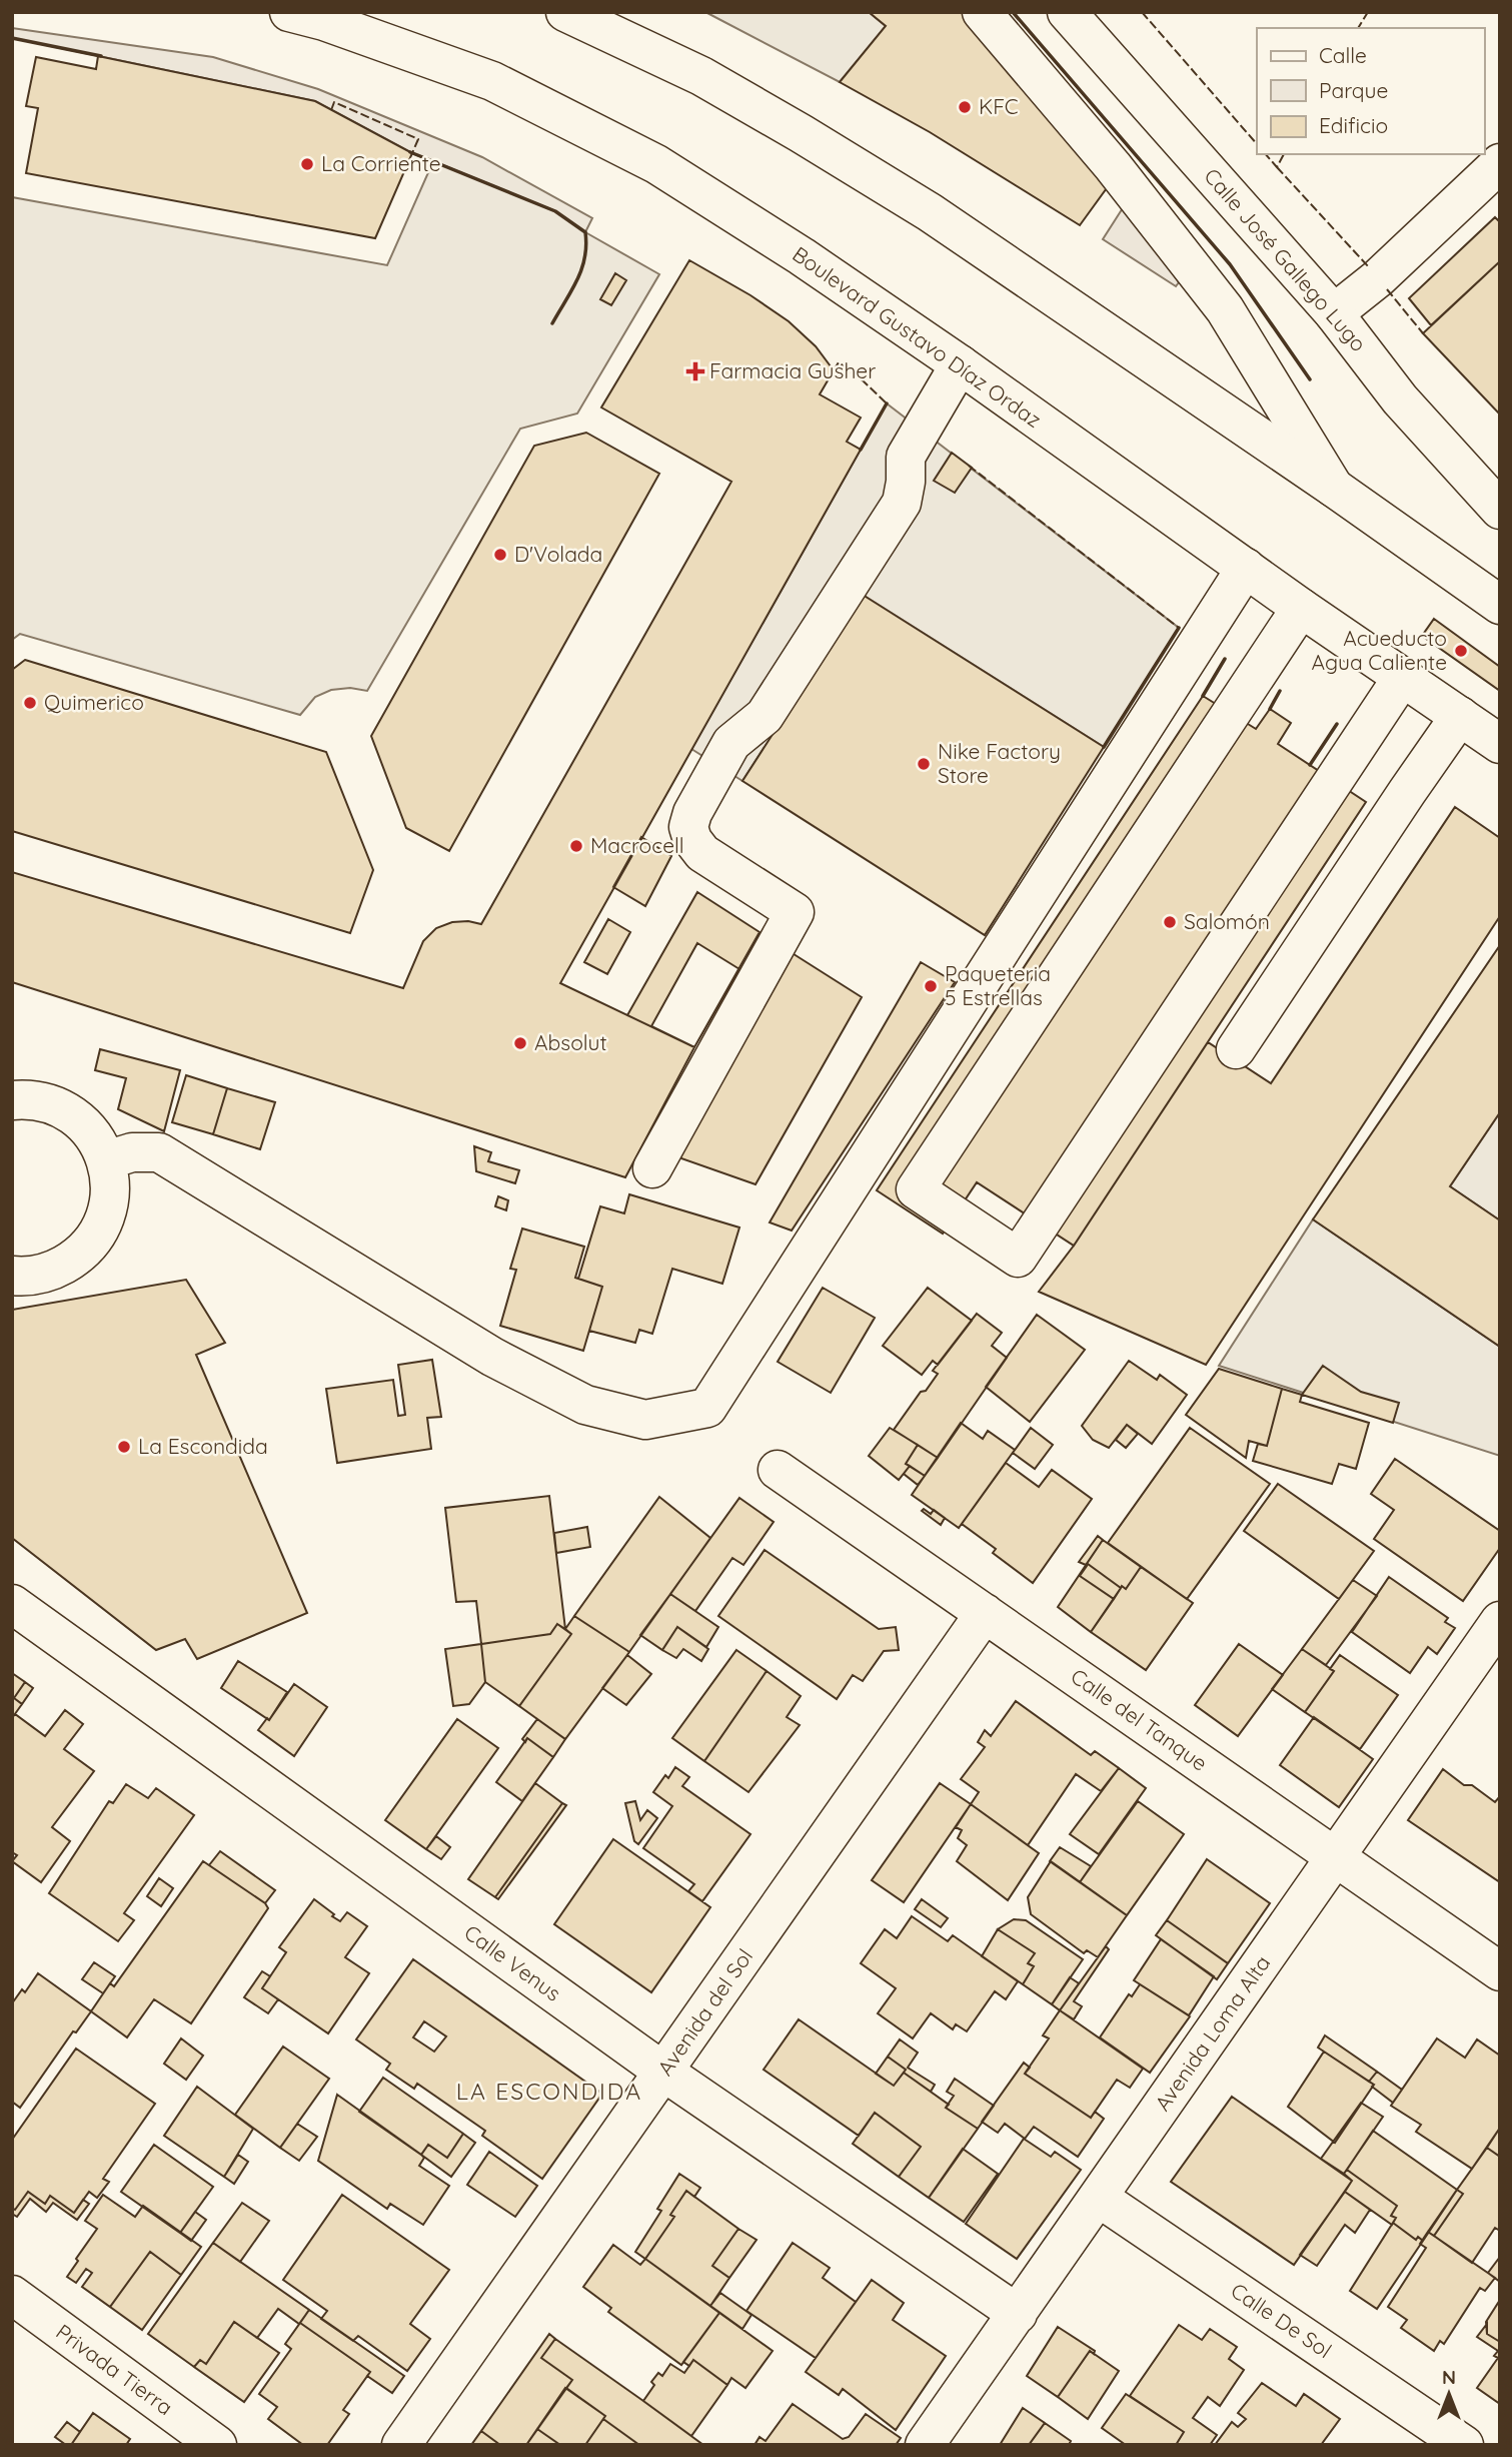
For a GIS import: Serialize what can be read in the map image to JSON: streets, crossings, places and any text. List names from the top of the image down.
{
  "streets": {
    "street": [
      "Calle José Gallego Lugo",
      "Boulevard Gustavo Díaz Ordaz",
      "Calle del Tanque",
      "Calle Venus",
      "Avenida del Sol",
      "Avenida Loma Alta",
      "Calle De Sol",
      "Privada Tierra"
    ]
  },
  "crossings": [
    ["Calle del Tanque", "Avenida del Sol"],
    ["Calle del Tanque", "Avenida Loma Alta"],
    ["Calle Venus", "Avenida del Sol"],
    ["Calle Venus", "Avenida Loma Alta"],
    ["Avenida Loma Alta", "Calle De Sol"]
  ],
  "districts": ["LA ESCONDIDA"],
  "places": {
    "other": [
      "KFC",
      "La Corriente",
      "D'Volada",
      "Acueducto Agua Caliente",
      "Quimerico",
      "Nike Factory Store",
      "Macrocell",
      "Salomón",
      "Paqueteria 5 Estrellas",
      "Absolut",
      "La Escondida"
    ],
    "health": ["Farmacia Gusher"]
  },
  "legend": ["Calle", "Parque", "Edificio"],
  "north": "top"
}
